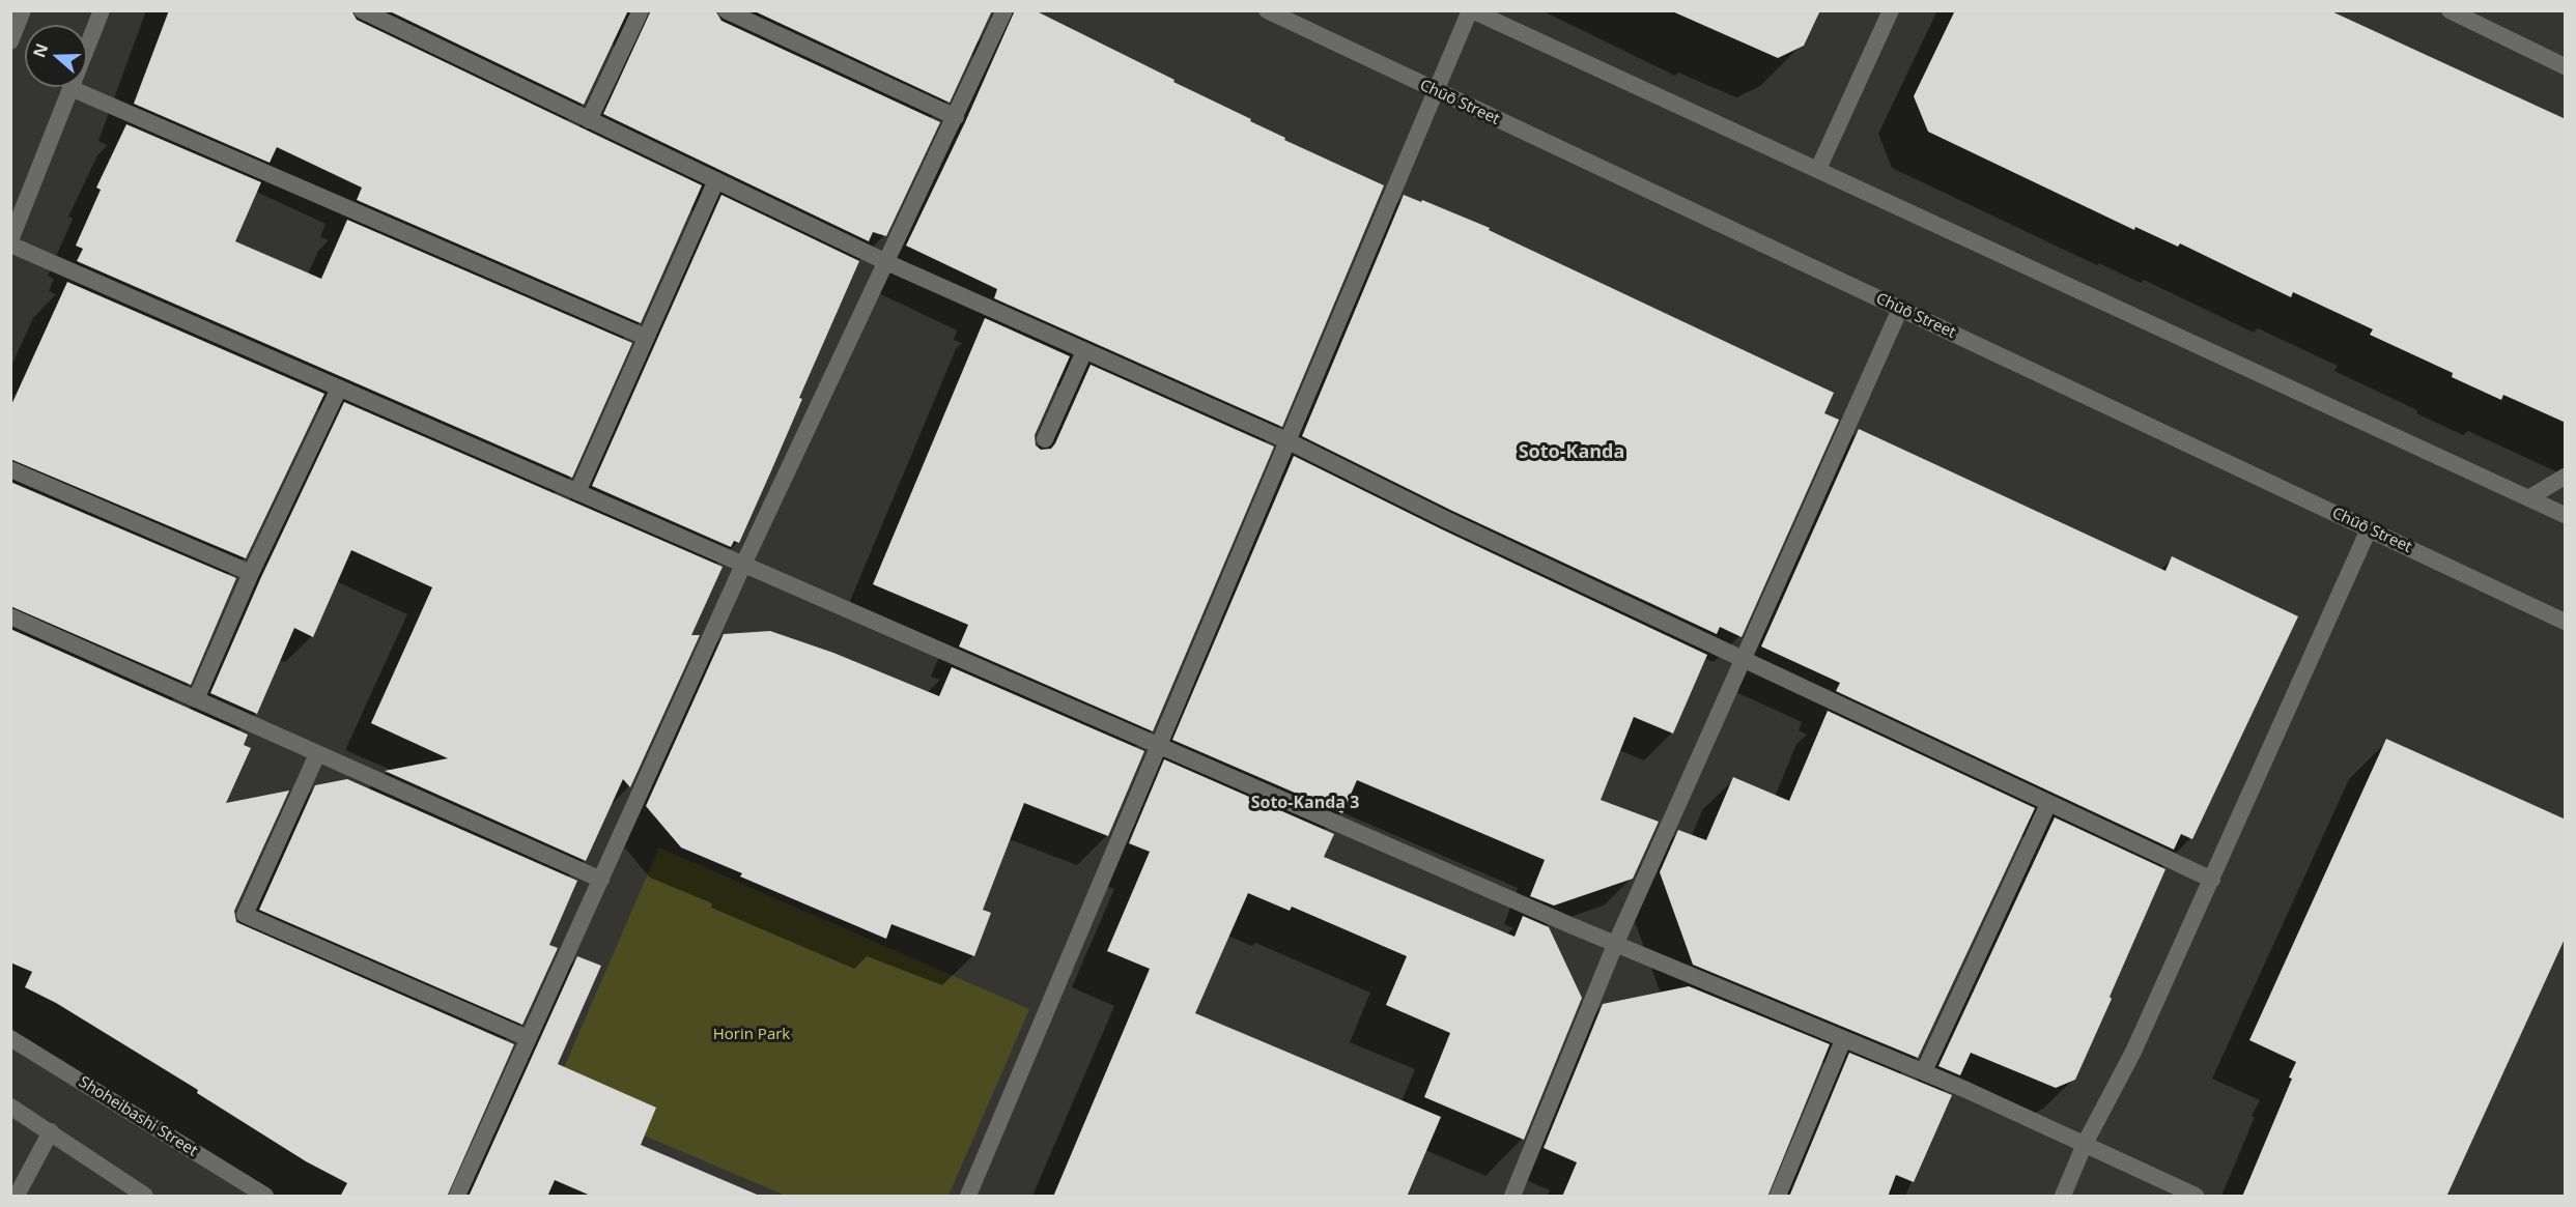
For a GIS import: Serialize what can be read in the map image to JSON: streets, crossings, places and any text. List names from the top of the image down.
{
  "streets": {
    "street": ["Chūō Street", "Shoheibashi Street"]
  },
  "districts": ["Soto-Kanda", "Soto-Kanda 3"],
  "parks": ["Horin Park"],
  "north": "left"
}
